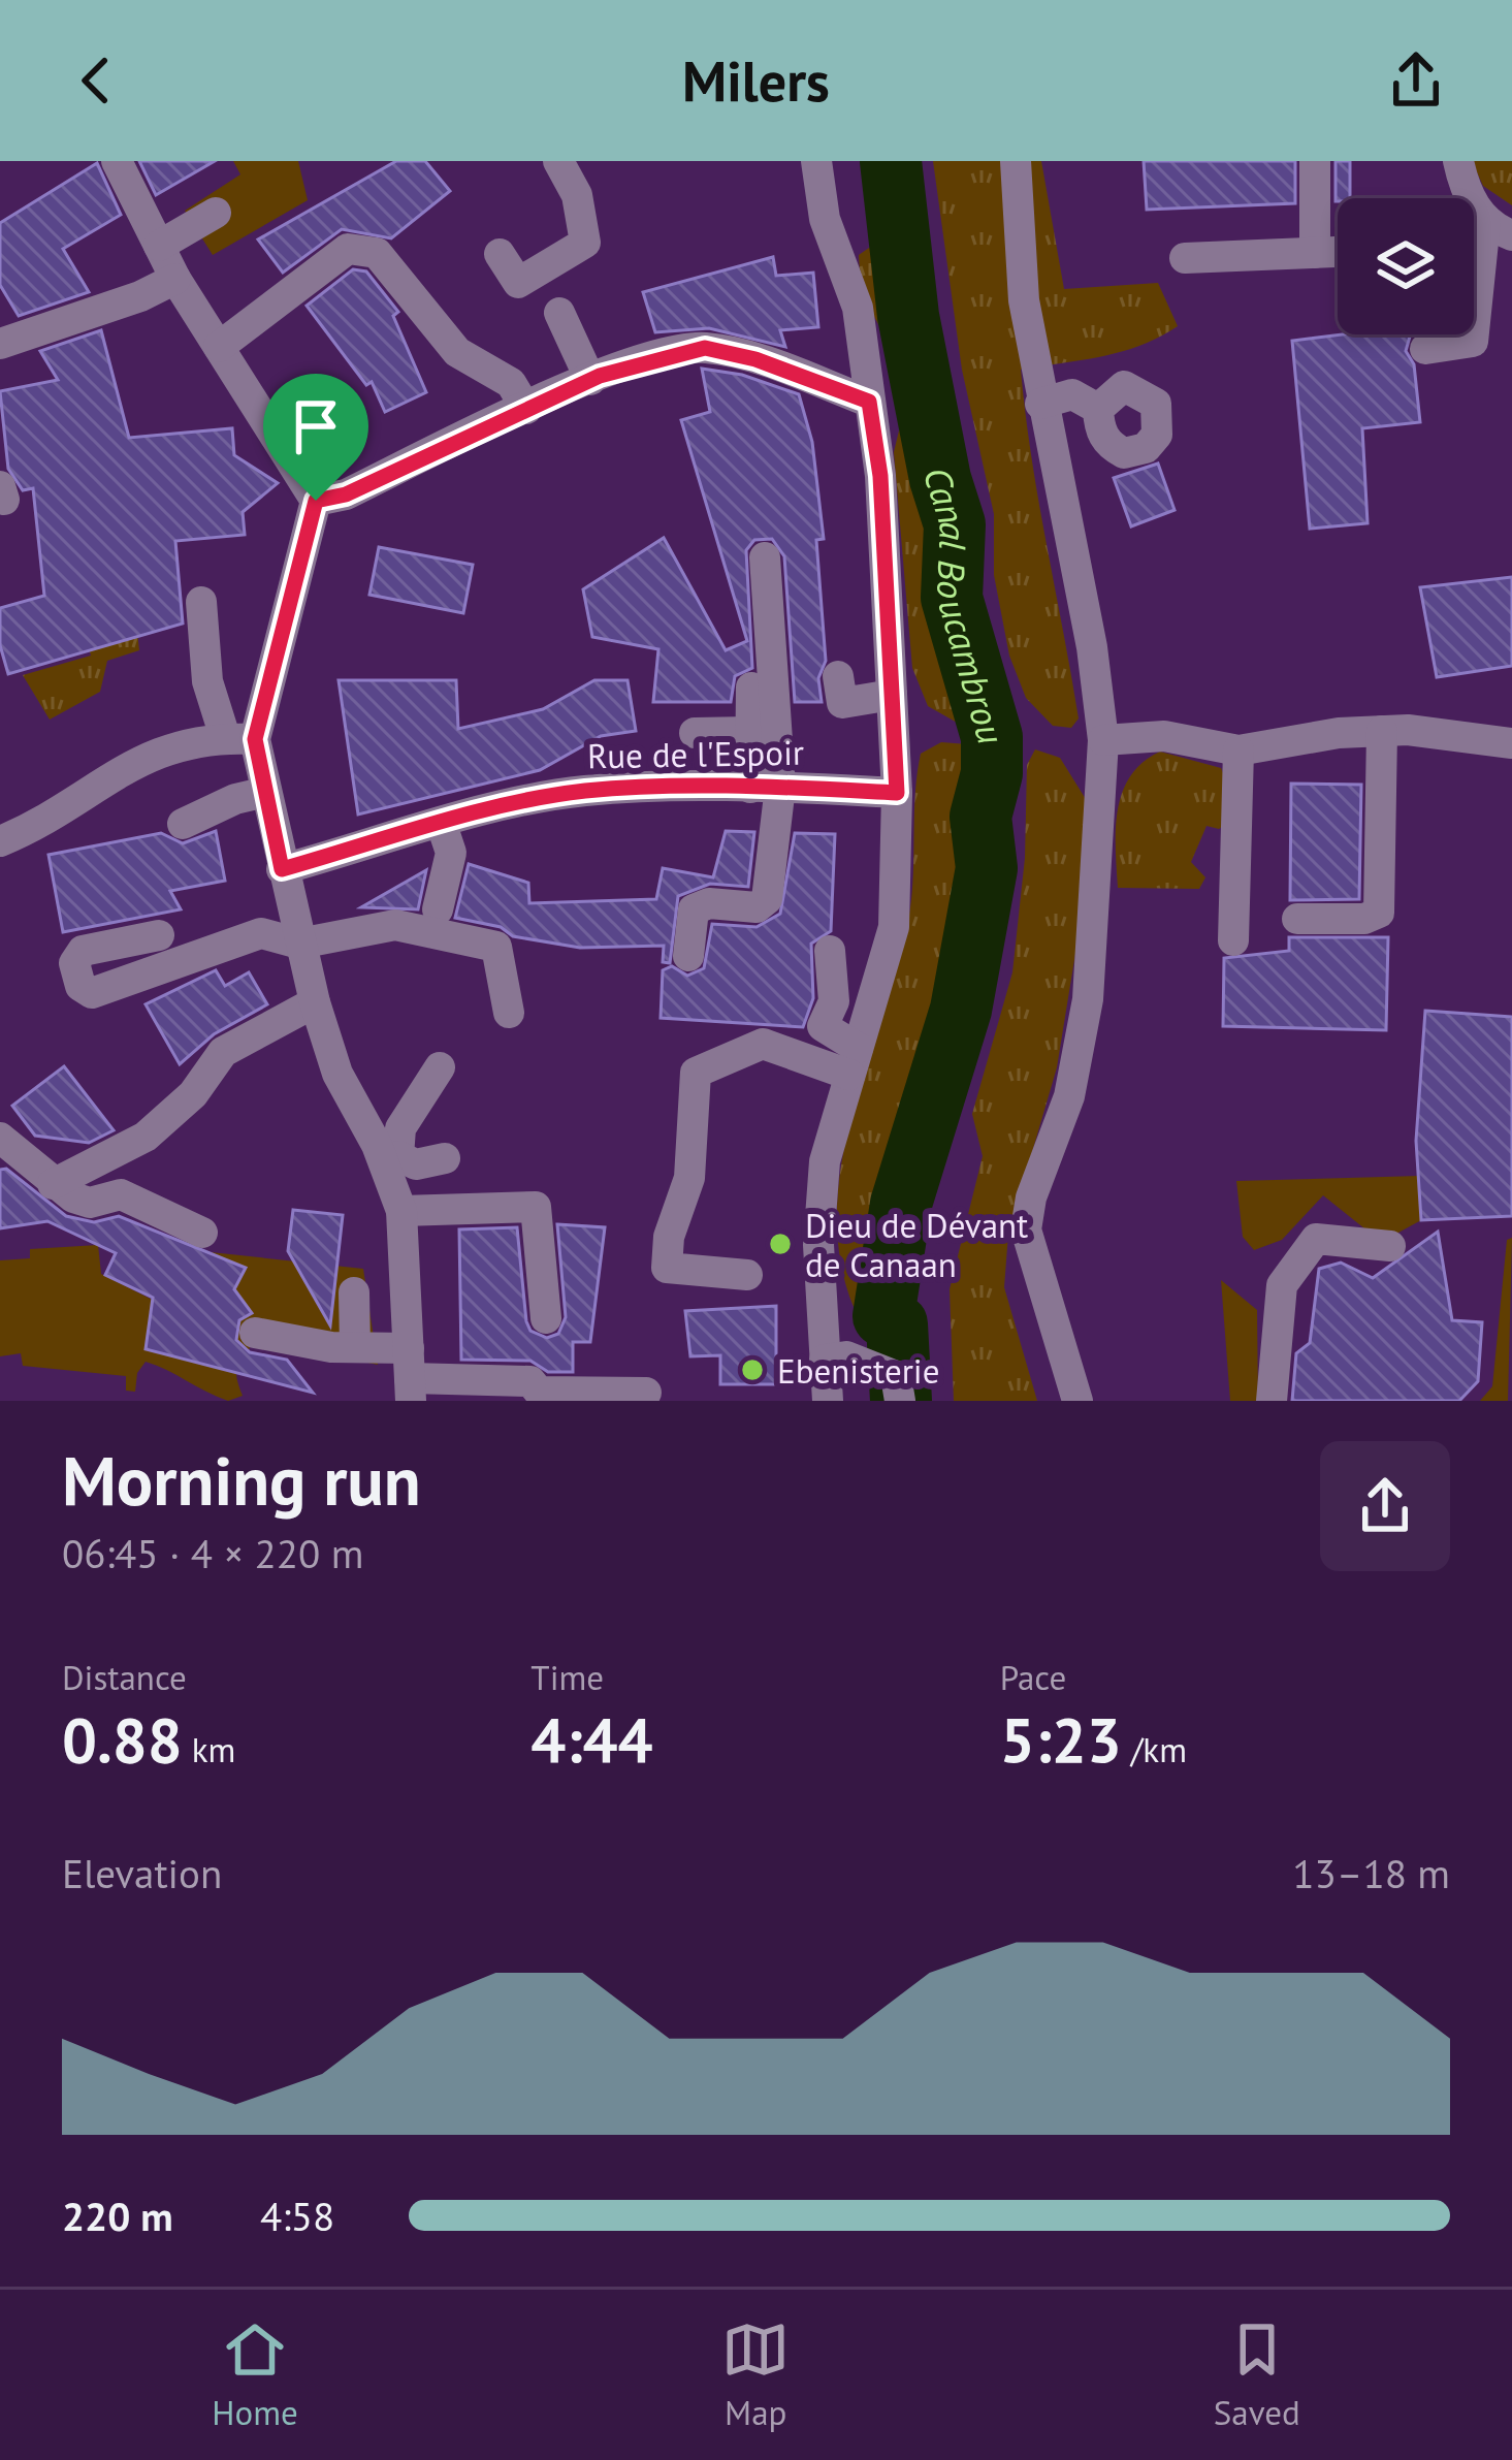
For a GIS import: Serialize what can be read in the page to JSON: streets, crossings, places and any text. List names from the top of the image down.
{
  "streets": {
    "street": ["Rue de l'Espoir"]
  },
  "water": ["Canal Boucambrou"],
  "places": ["Dieu de Dévant de Canaan", "Ebenisterie"],
  "page": {
    "header": "Milers",
    "heading": ["Morning run", "06:45 · 4 × 220 m"],
    "stats": [
      ["Distance", "0.88 km"],
      ["Time", "4:44"],
      ["Pace", "5:23 /km"]
    ],
    "chart": ["Elevation", "13–18 m"],
    "list": [
      {
        "name": "220 m",
        "note": "4:58"
      }
    ],
    "tabs": ["Home", "Map", "Saved"]
  }
}
